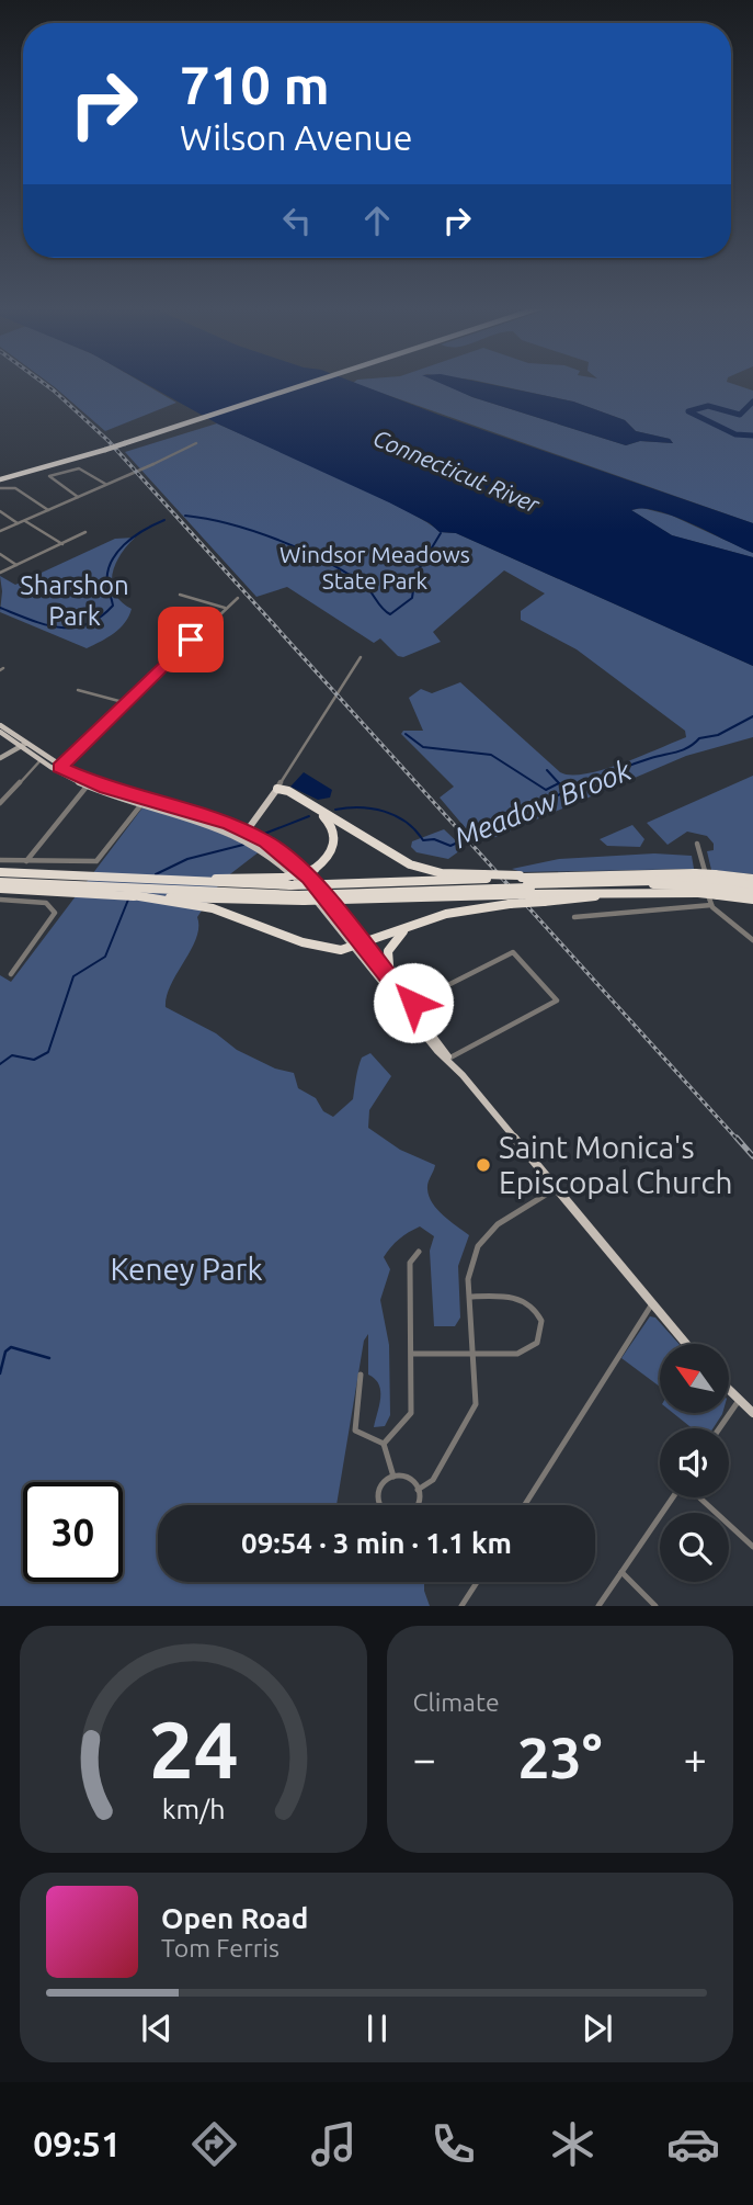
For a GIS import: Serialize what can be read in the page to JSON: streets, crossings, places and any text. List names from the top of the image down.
{
  "water": ["Connecticut River", "Meadow Brook"],
  "parks": ["Windsor Meadows State Park", "Sharshon Park", "Keney Park"],
  "places": ["Saint Monica's Episcopal Church"],
  "north": "top left",
  "page": {
    "turn": ["710 m", "Wilson Avenue"],
    "limit": "30",
    "trip": "09:54 · 3 min · 1.1 km",
    "tile": "Climate",
    "heat": ["−", "23°", "+"],
    "song": ["Open Road", "Tom Ferris"],
    "tabs": "09:51",
    "gauge": ["24", "km/h"]
  }
}
